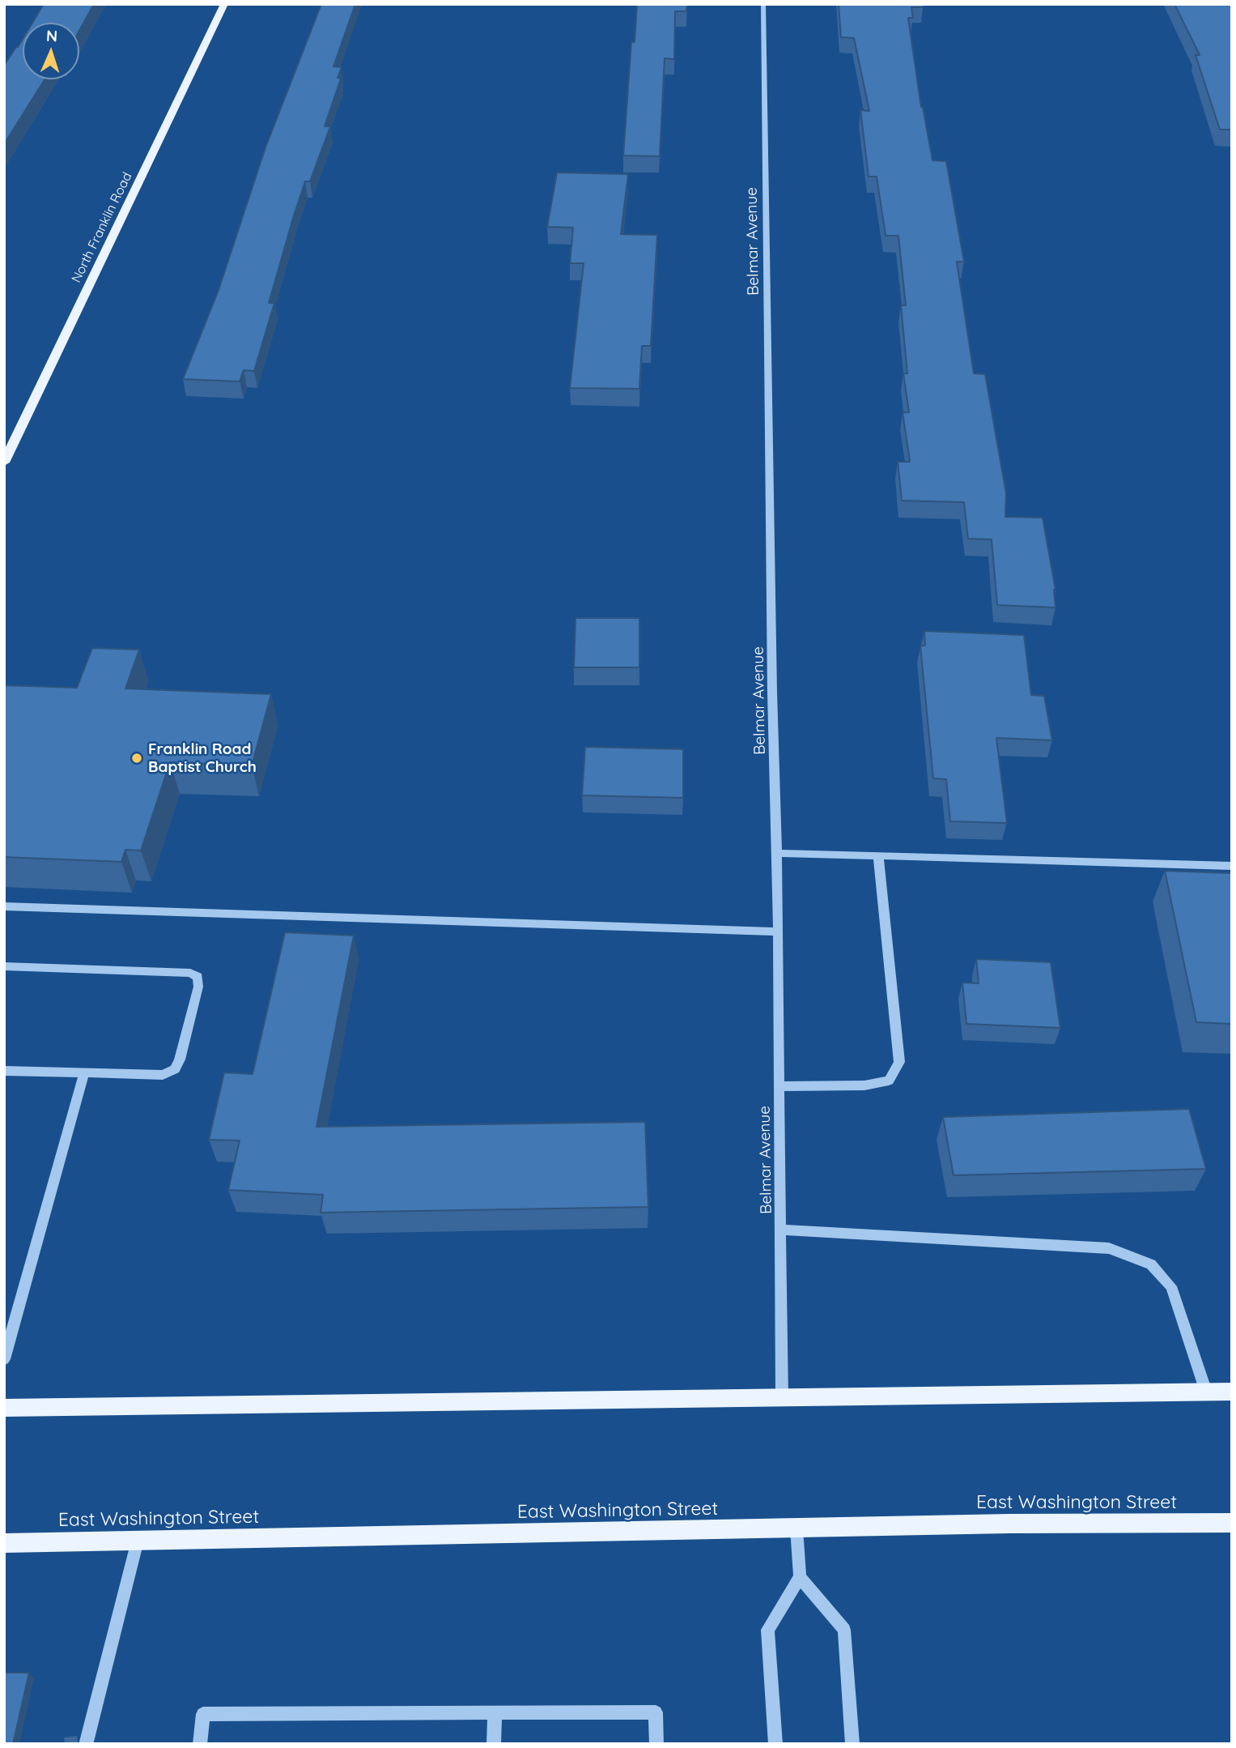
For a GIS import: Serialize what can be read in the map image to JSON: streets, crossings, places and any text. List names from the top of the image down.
{
  "streets": {
    "main road": ["North Franklin Road", "East Washington Street"],
    "street": ["Belmar Avenue"]
  },
  "places": ["Franklin Road Baptist Church"],
  "north": "top"
}
